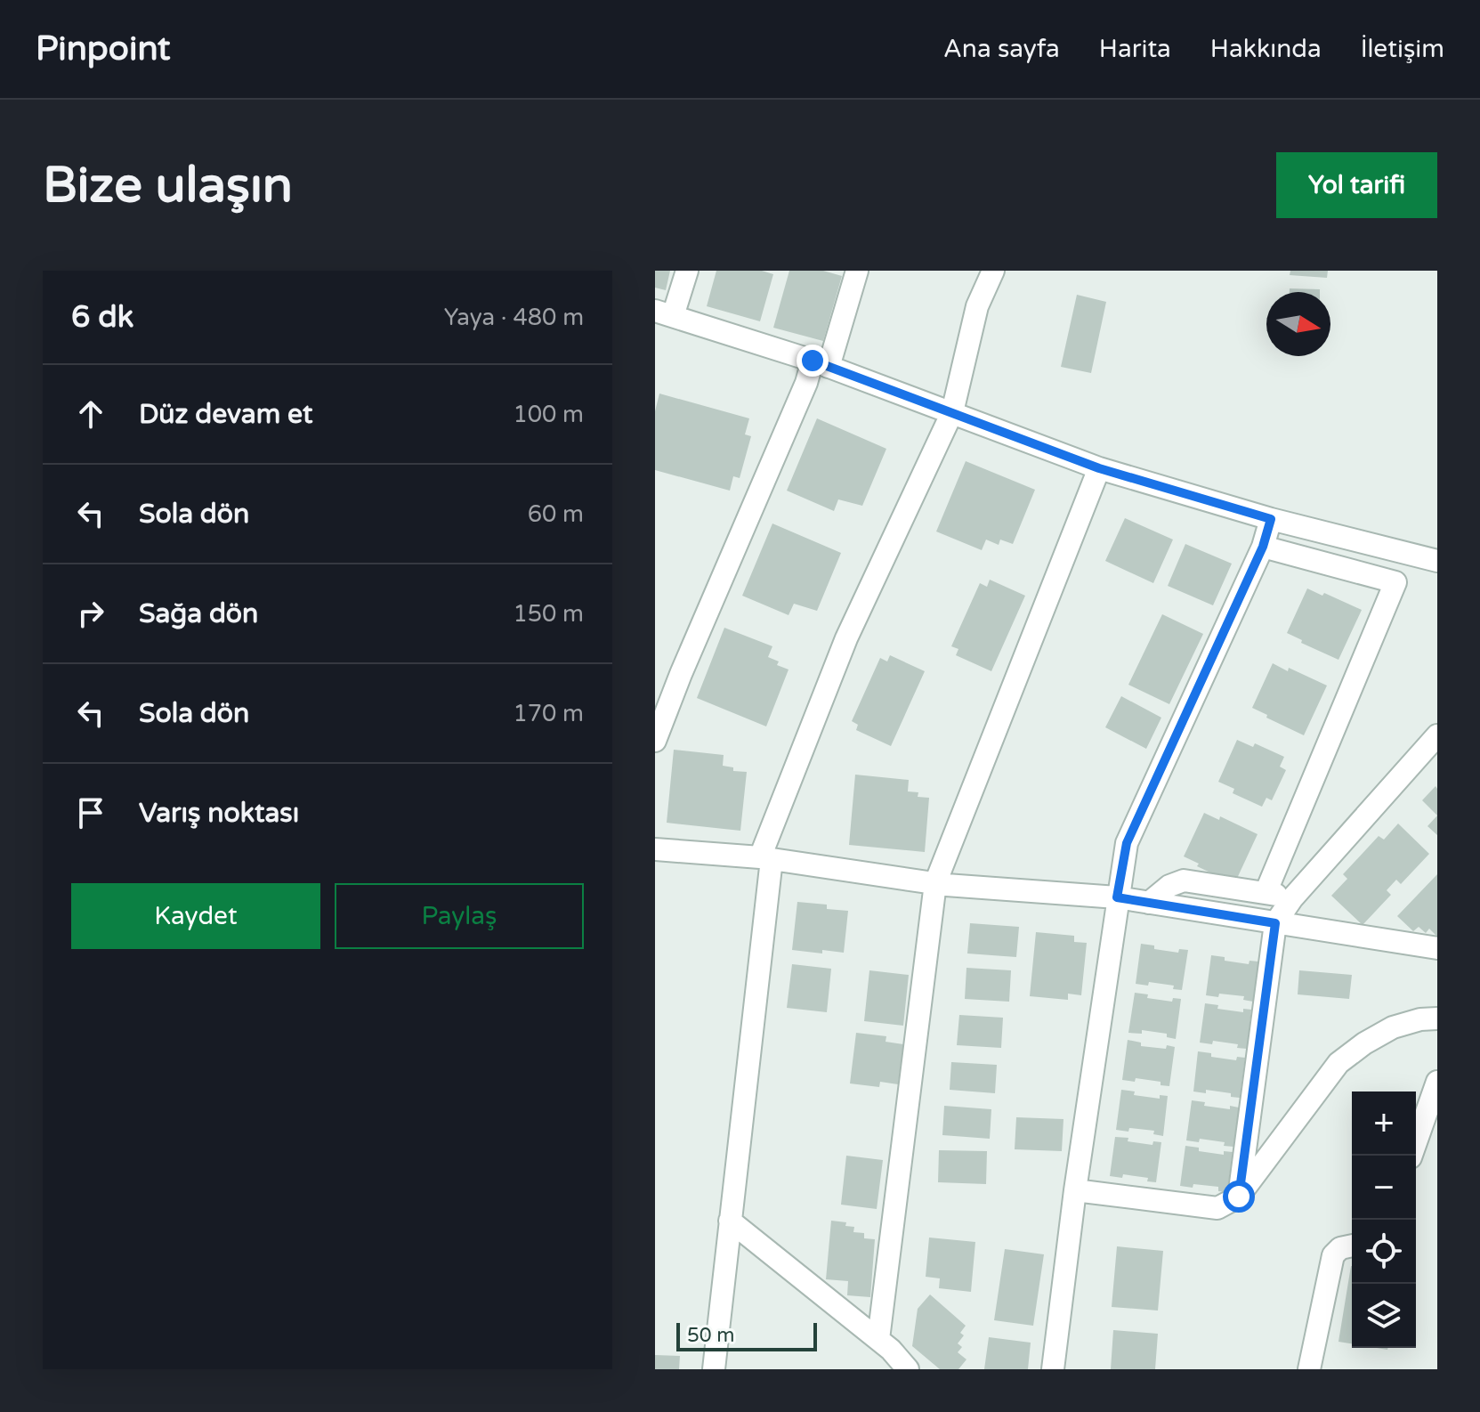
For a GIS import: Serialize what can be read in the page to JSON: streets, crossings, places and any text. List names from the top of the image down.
{
  "scale_bar": "50 m",
  "north": "right",
  "page": {
    "header": "Pinpoint",
    "nav": [
      "Ana sayfa",
      "Harita",
      "Hakkında",
      "İletişim"
    ],
    "buttons": [
      "Yol tarifi",
      ["Kaydet", "Paylaş"]
    ],
    "title": "Bize ulaşın",
    "heading": ["6 dk", "Yaya · 480 m"],
    "list": [
      ["Düz devam et", "100 m"],
      ["Sola dön", "60 m"],
      ["Sağa dön", "150 m"],
      ["Sola dön", "170 m"],
      "Varış noktası"
    ],
    "map_buttons": ["+", "−"],
    "scale": "50 m"
  }
}
